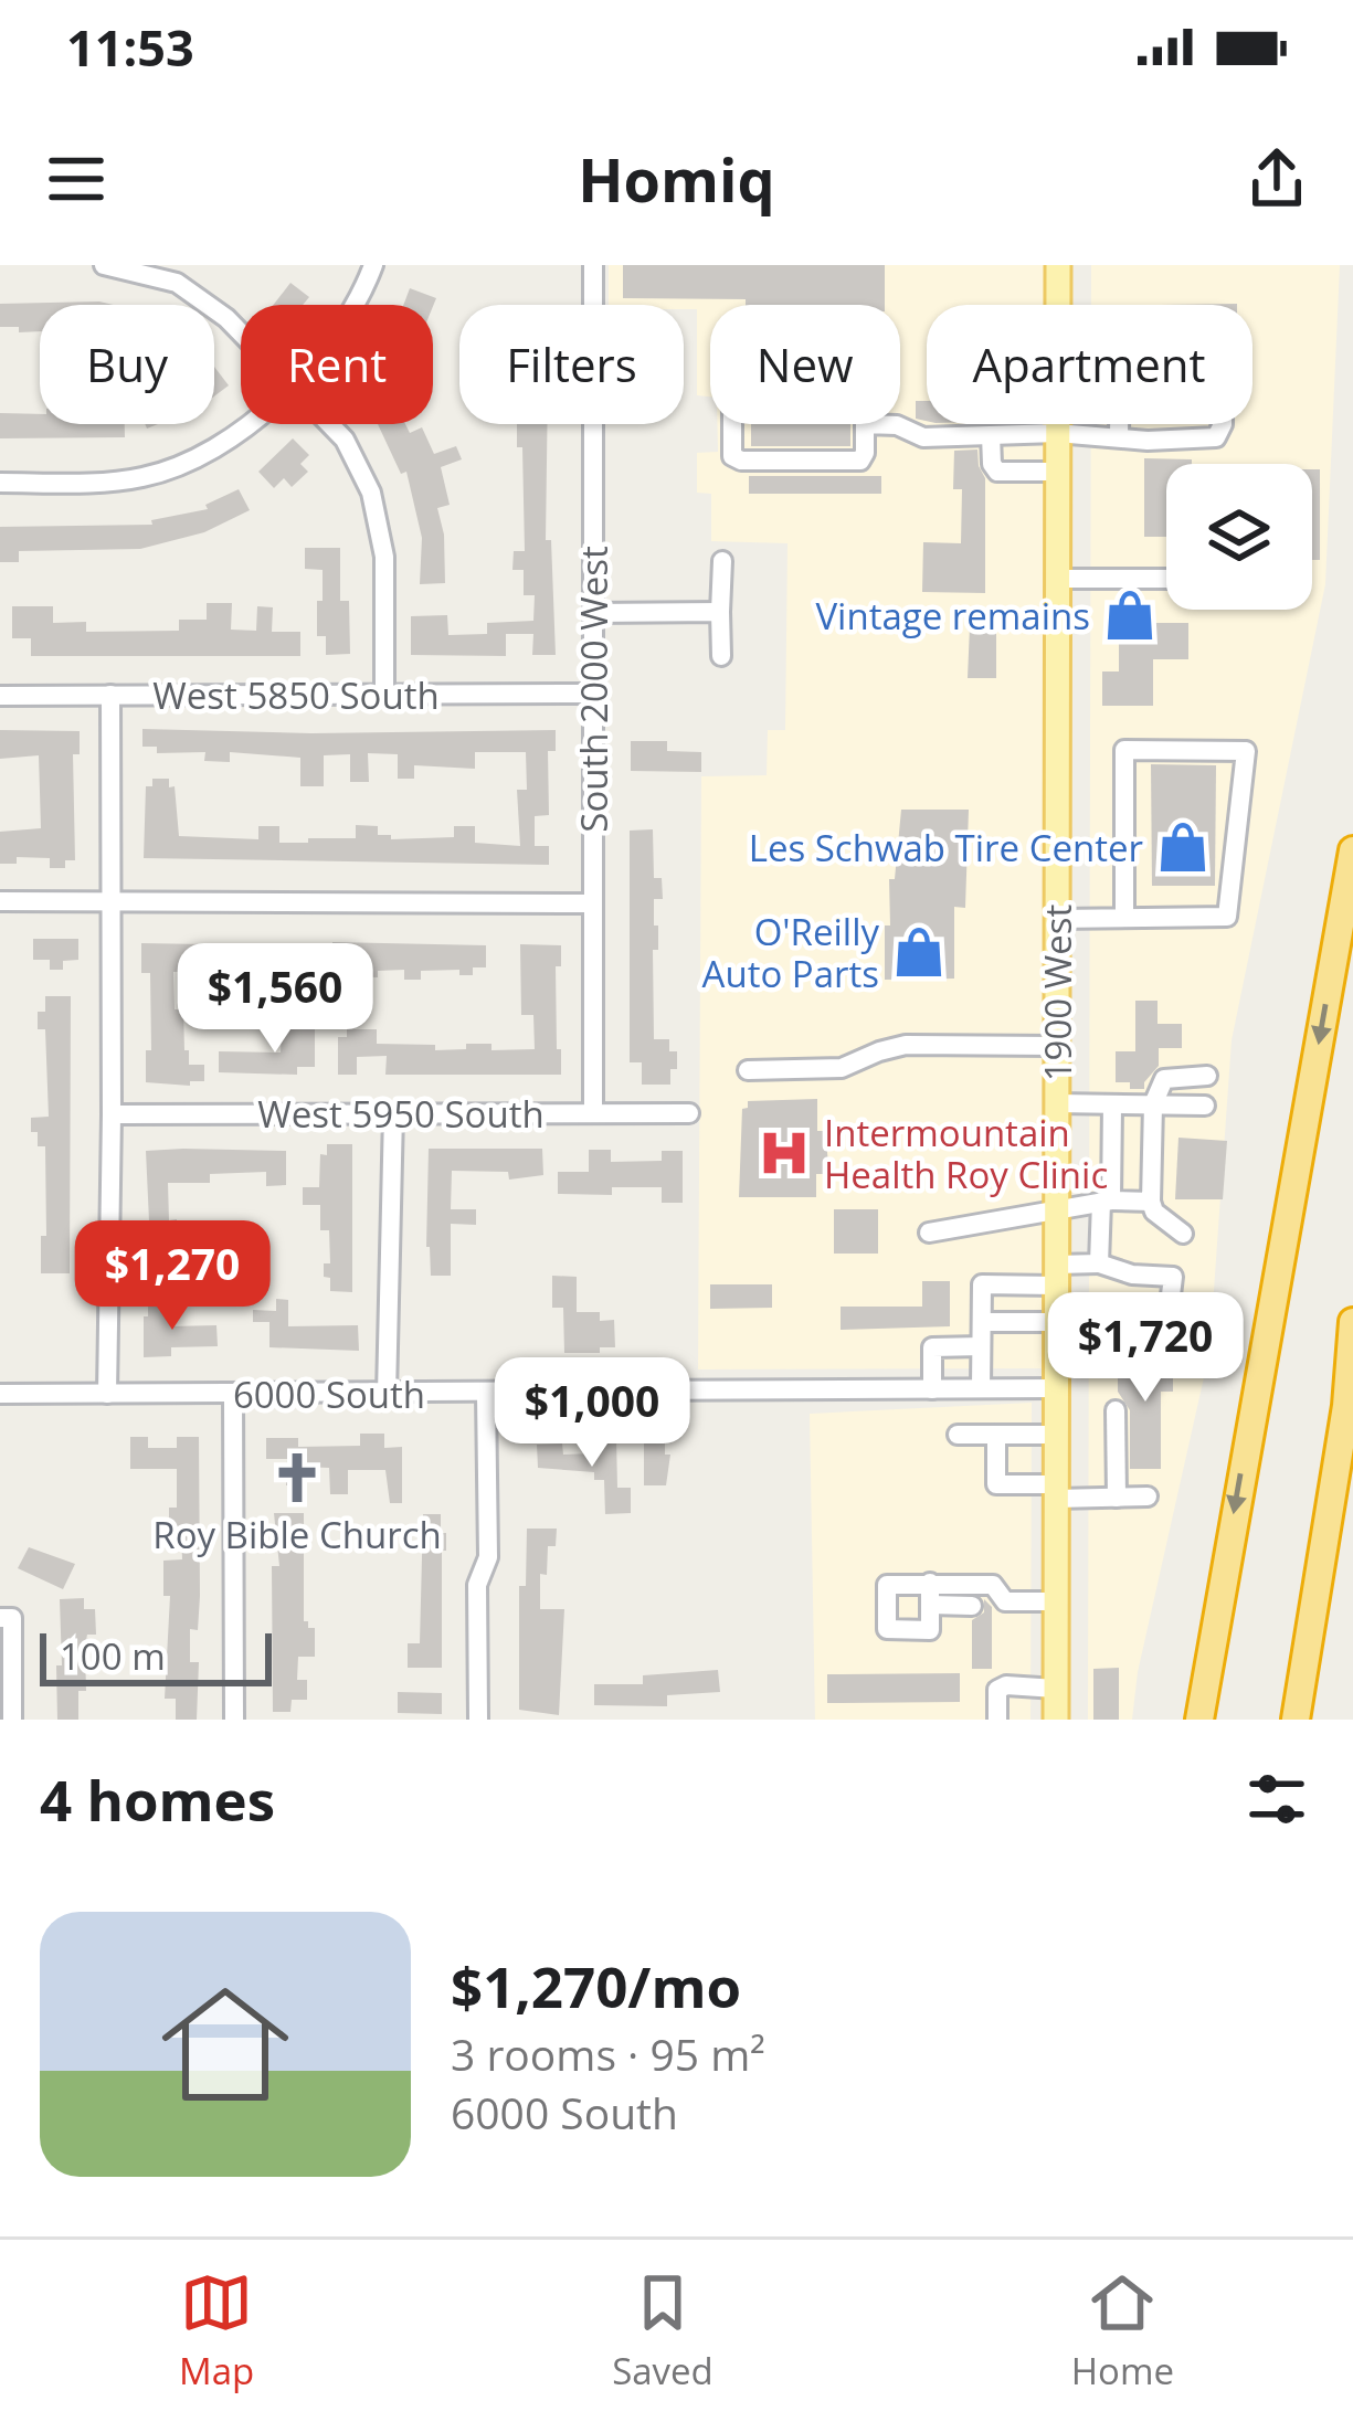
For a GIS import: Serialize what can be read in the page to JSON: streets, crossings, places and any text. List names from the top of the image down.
{
  "streets": {
    "main road": ["1900 West"],
    "street": [
      "South 2000 West",
      "West 5850 South",
      "West 5950 South",
      "6000 South"
    ]
  },
  "crossings": [
    ["South 2000 West", "West 5850 South"],
    ["South 2000 West", "West 5950 South"],
    ["1900 West", "6000 South"]
  ],
  "places": {
    "shop": ["Vintage remains", "Les Schwab Tire Center", "O'Reilly Auto Parts"],
    "hospital": ["Intermountain Health Roy Clinic"],
    "church": ["Roy Bible Church"]
  },
  "scale_bar": "100 m",
  "page": {
    "status": "11:53",
    "header": "Homiq",
    "chip": [
      "Buy",
      "Rent",
      "Filters",
      "New",
      "Apartment"
    ],
    "price": [
      "$1,560",
      "$1,270",
      "$1,720",
      "$1,000"
    ],
    "scale": "100 m",
    "heading": "4 homes",
    "list": [
      {
        "name": "$1,270/mo",
        "note": "3 rooms · 95 m² · 6000 South"
      }
    ],
    "tabs": ["Map", "Saved", "Home"]
  }
}
